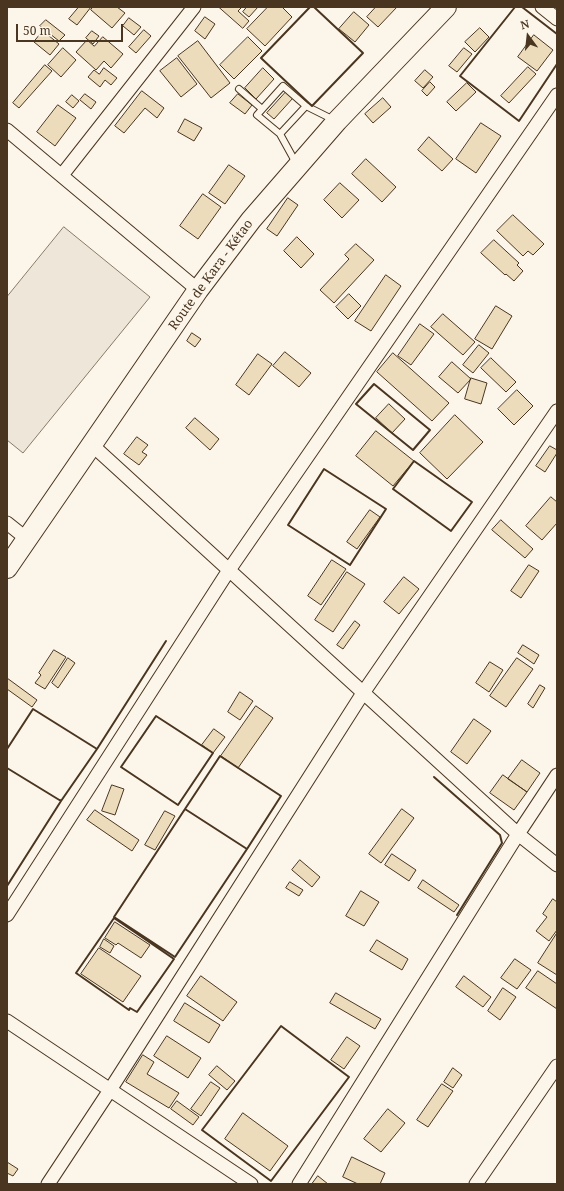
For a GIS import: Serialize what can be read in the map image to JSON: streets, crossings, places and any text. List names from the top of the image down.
{
  "streets": {
    "main road": ["Route de Kara - Kétao"]
  },
  "scale_bar": "50 m",
  "north": "top"
}
